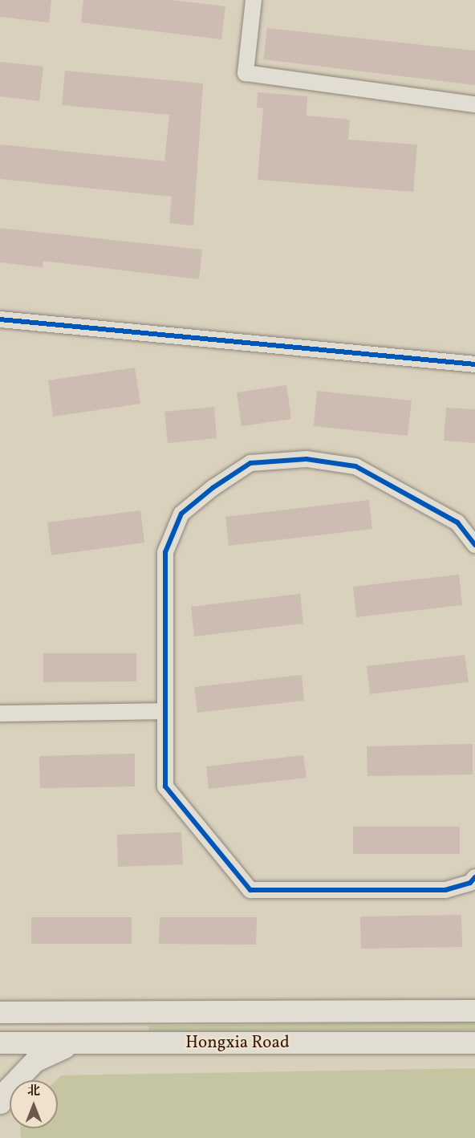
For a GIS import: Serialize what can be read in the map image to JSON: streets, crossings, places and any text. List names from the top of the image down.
{
  "streets": {
    "street": ["Hongxia Road"]
  },
  "north": "top"
}
